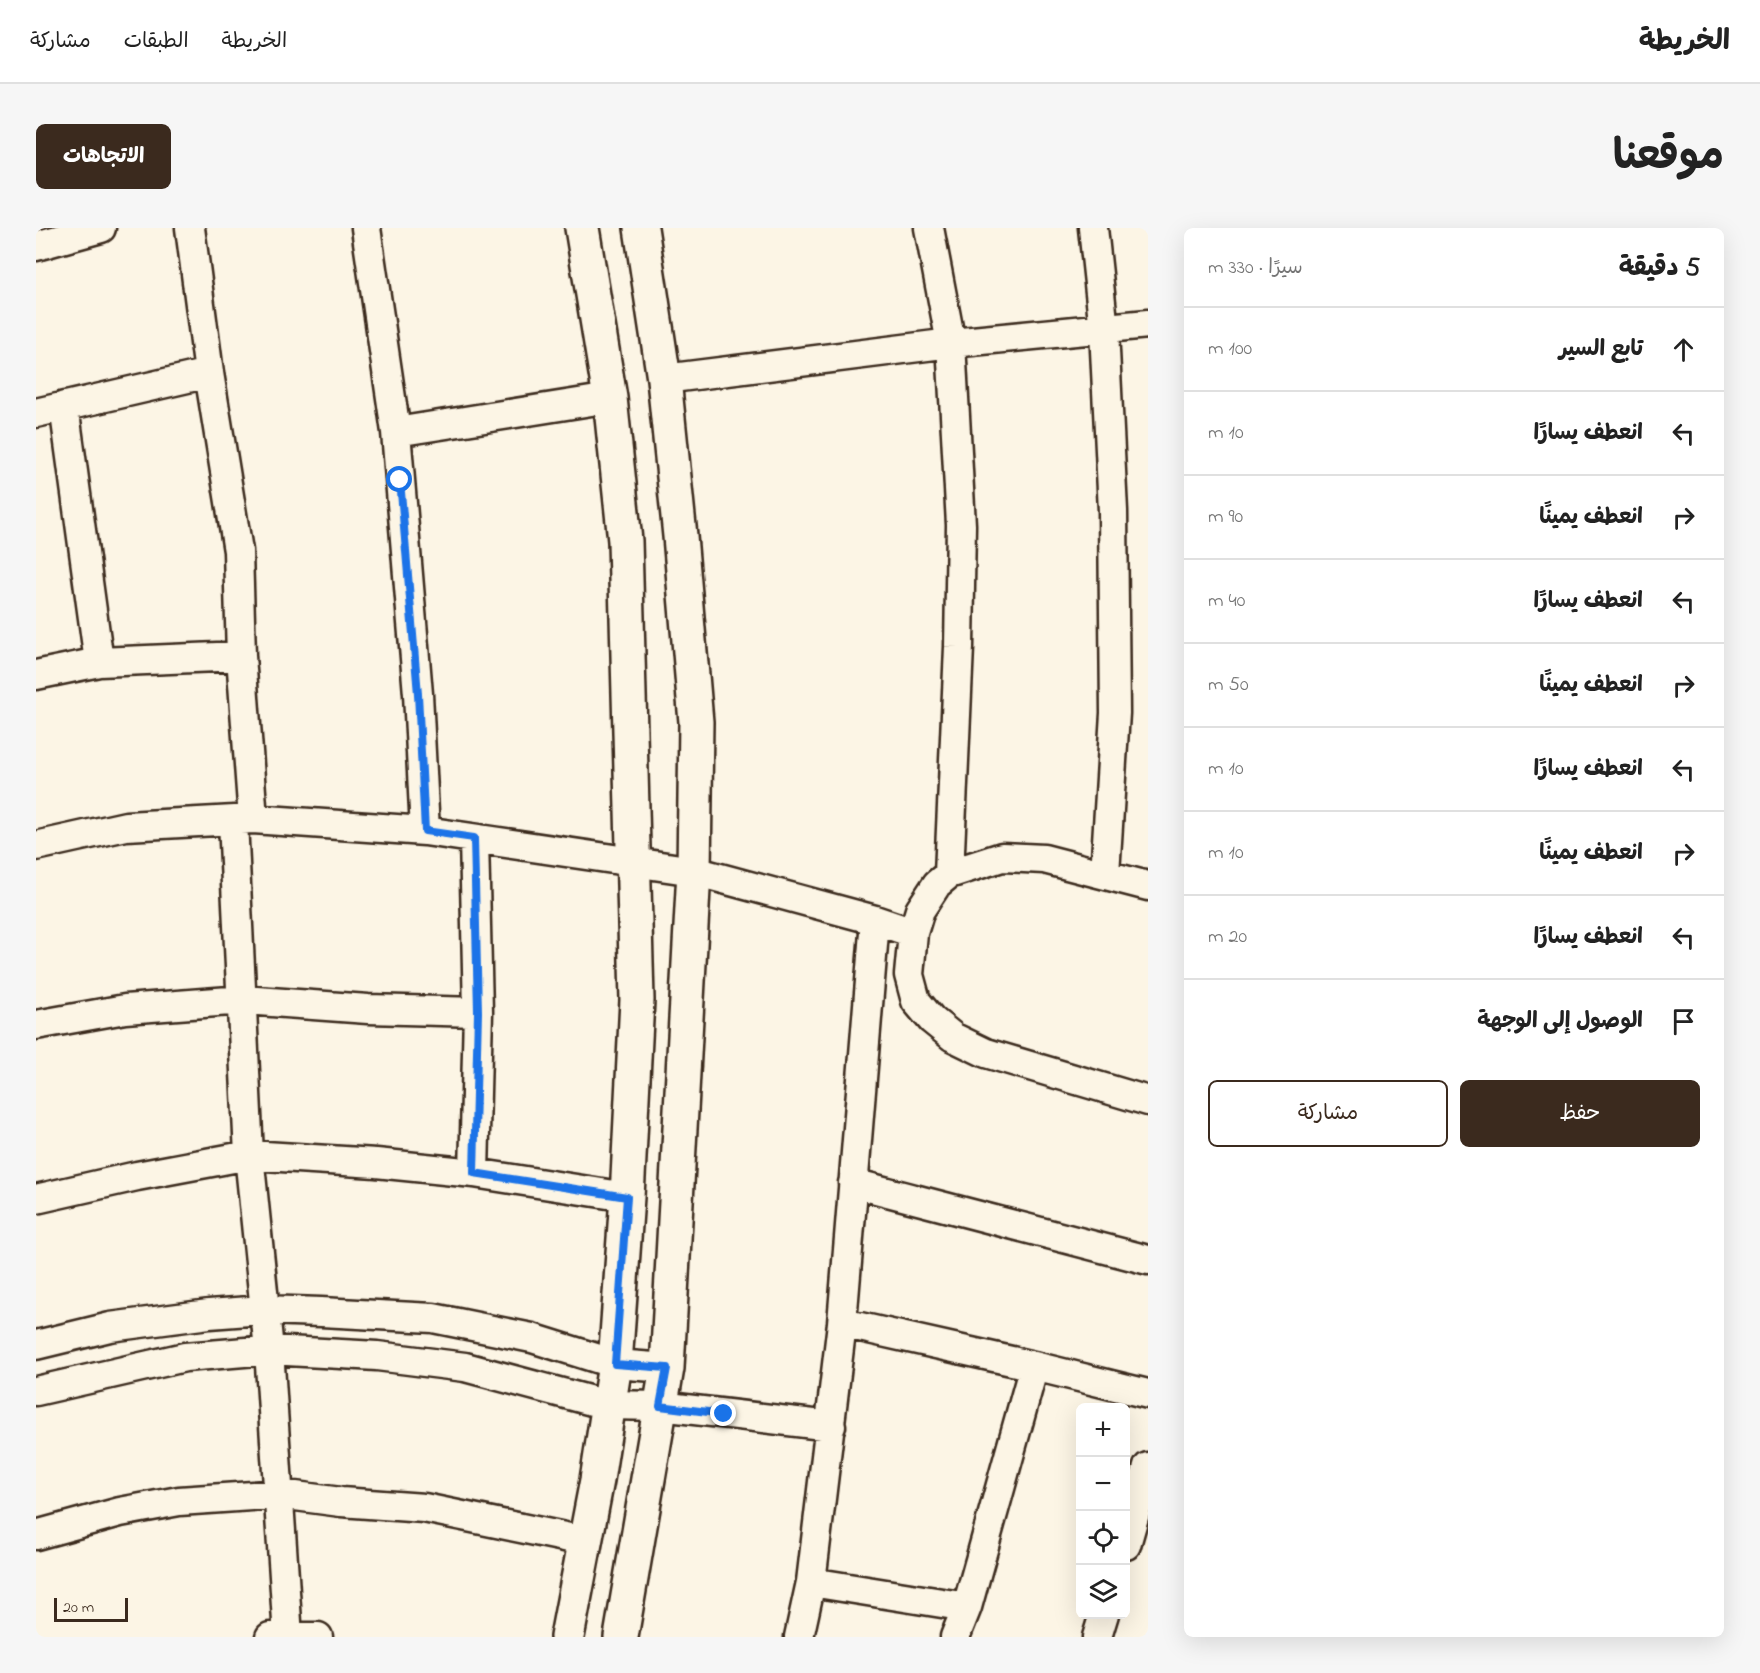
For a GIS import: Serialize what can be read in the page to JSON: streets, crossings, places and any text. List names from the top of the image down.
{
  "scale_bar": "20 m",
  "page": {
    "header": "الخريطة",
    "nav": ["الخريطة", "الطبقات", "مشاركة"],
    "title": "موقعنا",
    "buttons": [
      "الاتجاهات",
      ["حفظ", "مشاركة"]
    ],
    "heading": ["5 دقيقة", "سيرًا · 330 m"],
    "list": [
      ["تابع السير", "100 m"],
      ["انعطف يسارًا", "10 m"],
      ["انعطف يمينًا", "90 m"],
      ["انعطف يسارًا", "40 m"],
      ["انعطف يمينًا", "50 m"],
      ["انعطف يسارًا", "10 m"],
      ["انعطف يمينًا", "10 m"],
      ["انعطف يسارًا", "20 m"],
      "الوصول إلى الوجهة"
    ],
    "map_buttons": ["+", "−"],
    "scale": "20 m"
  }
}
